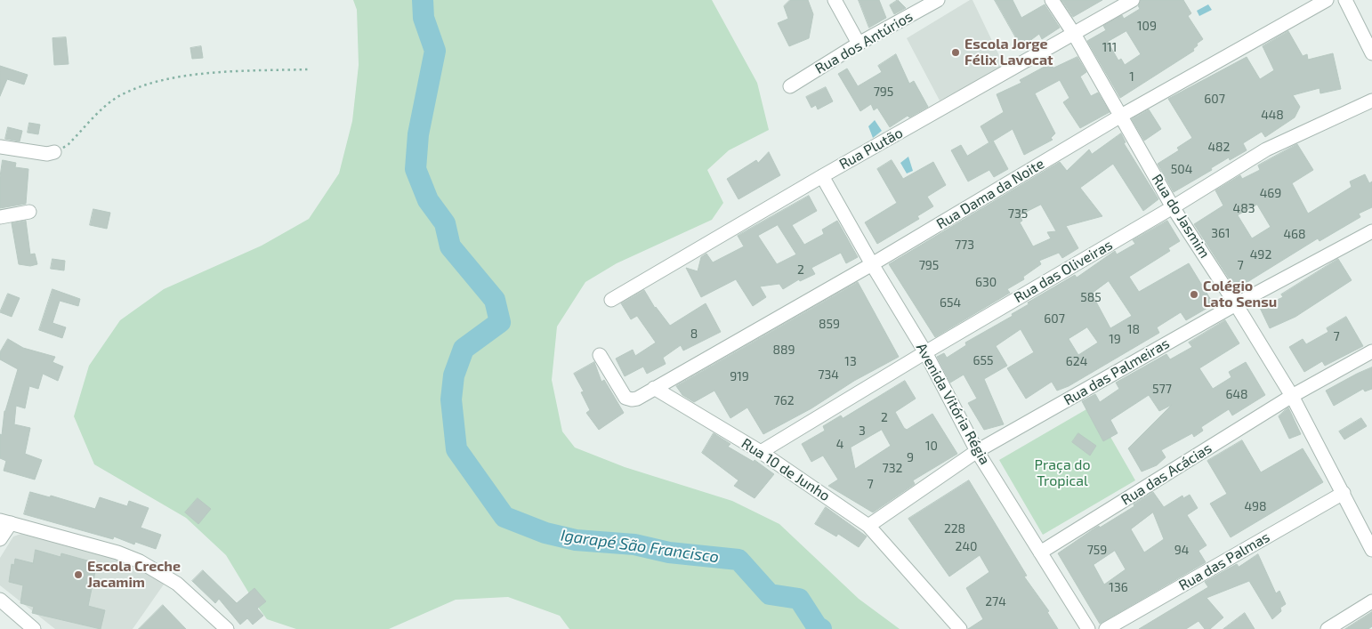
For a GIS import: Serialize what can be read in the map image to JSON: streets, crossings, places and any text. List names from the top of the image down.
{
  "streets": {
    "street": [
      "Rua dos Antúrios",
      "Rua Plutão",
      "Rua Dama da Noite",
      "Rua do Jasmim",
      "Rua das Oliveiras",
      "Rua das Palmeiras",
      "Avenida Vitória Régia",
      "Rua 10 de Junho",
      "Rua das Acácias",
      "Rua das Palmas"
    ]
  },
  "crossings": [
    ["Rua Plutão", "Rua do Jasmim"],
    ["Rua Plutão", "Avenida Vitória Régia"],
    ["Rua Dama da Noite", "Rua do Jasmim"],
    ["Rua Dama da Noite", "Avenida Vitória Régia"],
    ["Rua Dama da Noite", "Rua 10 de Junho"],
    ["Rua do Jasmim", "Rua das Oliveiras"],
    ["Rua do Jasmim", "Rua das Palmeiras"],
    ["Rua do Jasmim", "Rua das Acácias"],
    ["Rua do Jasmim", "Rua das Palmas"],
    ["Rua das Oliveiras", "Avenida Vitória Régia"],
    ["Rua das Oliveiras", "Rua 10 de Junho"],
    ["Rua das Palmeiras", "Avenida Vitória Régia"],
    ["Rua das Palmeiras", "Rua 10 de Junho"],
    ["Avenida Vitória Régia", "Rua das Acácias"]
  ],
  "water": ["Igarapé São Francisco"],
  "parks": ["Praça do Tropical"],
  "places": ["Escola Jorge Félix Lavocat", "Colégio Lato Sensu", "Escola Creche Jacamim"],
  "house_numbers": [
    "109",
    "111",
    "1",
    "795",
    "607",
    "448",
    "482",
    "504",
    "469",
    "483",
    "735",
    "361",
    "468",
    "773",
    "492",
    "795",
    "7",
    "2",
    "630",
    "585",
    "654",
    "607",
    "859",
    "18",
    "8",
    "7",
    "19",
    "889",
    "655",
    "13",
    "624",
    "734",
    "919",
    "577",
    "648",
    "762",
    "2",
    "3",
    "4",
    "10",
    "9",
    "732",
    "7",
    "498",
    "228",
    "240",
    "759",
    "94",
    "136",
    "274"
  ]
}
